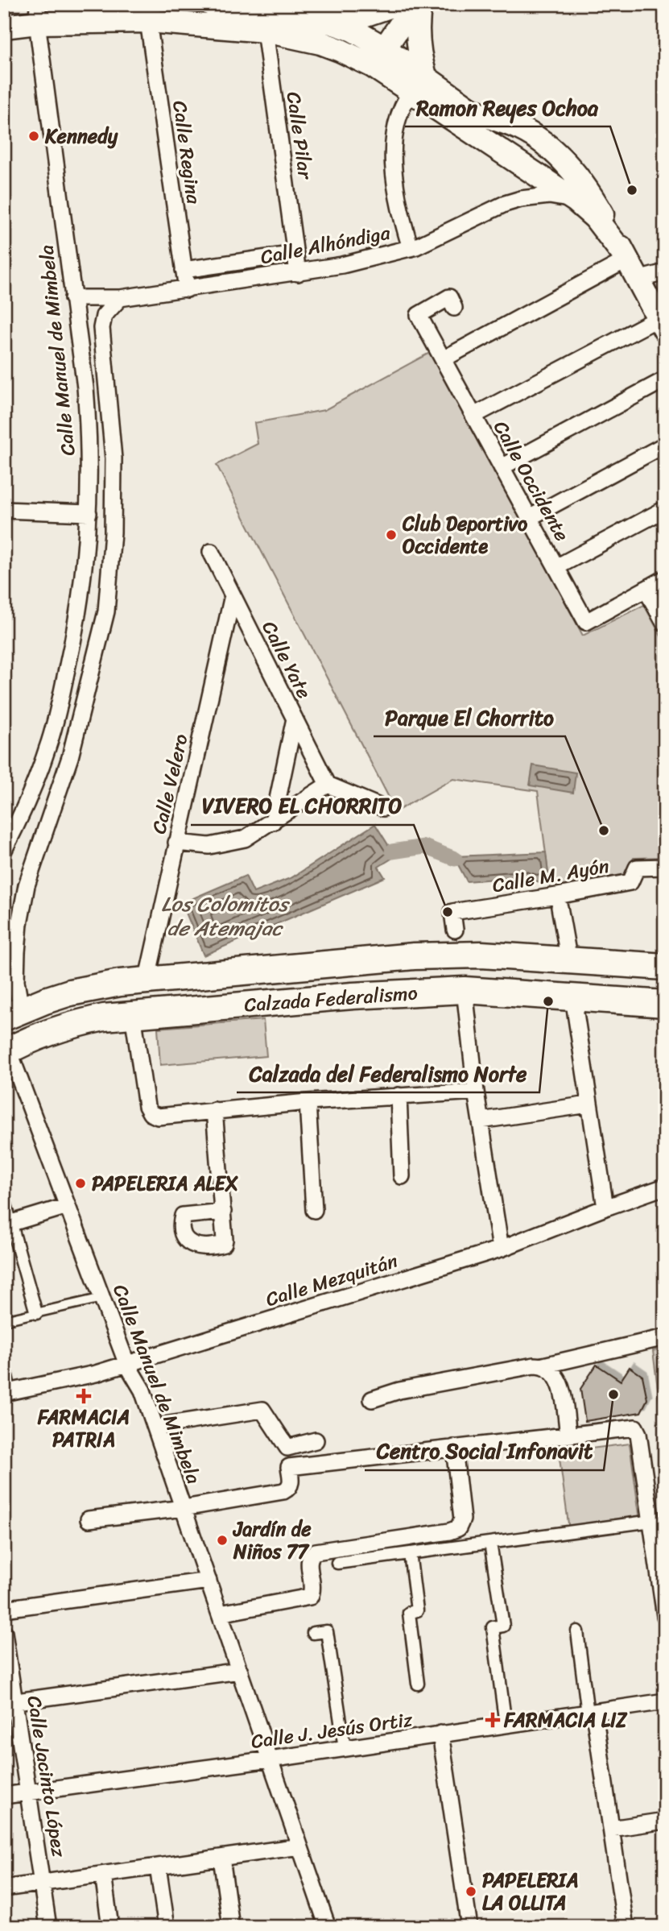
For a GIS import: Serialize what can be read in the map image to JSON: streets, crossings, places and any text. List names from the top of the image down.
{
  "streets": {
    "main road": ["Calzada Federalismo"],
    "street": [
      "Calle Pilar",
      "Calle Regina",
      "Calle Alhóndiga",
      "Calle Manuel de Mimbela",
      "Calle Occidente",
      "Calle Yate",
      "Calle Velero",
      "Calle M. Ayón",
      "Calle Mezquitán",
      "Calle J. Jesús Ortiz",
      "Calle Jacinto López"
    ]
  },
  "crossings": [
    ["Calle Pilar", "Calle Alhóndiga"],
    ["Calle Regina", "Calle Alhóndiga"],
    ["Calle Alhóndiga", "Calle Manuel de Mimbela"],
    ["Calle Manuel de Mimbela", "Calzada Federalismo"],
    ["Calle Manuel de Mimbela", "Calle Mezquitán"],
    ["Calle Manuel de Mimbela", "Calle J. Jesús Ortiz"],
    ["Calle Yate", "Calle Velero"],
    ["Calle Velero", "Calzada Federalismo"],
    ["Calle M. Ayón", "Calzada Federalismo"],
    ["Calle J. Jesús Ortiz", "Calle Jacinto López"]
  ],
  "water": ["Los Colomitos de Atemajac"],
  "places": {
    "other": [
      "Kennedy",
      "Ramon Reyes Ochoa",
      "Club Deportivo Occidente",
      "Parque El Chorrito",
      "VIVERO EL CHORRITO",
      "Calzada del Federalismo Norte",
      "PAPELERIA ALEX",
      "Centro Social Infonavit",
      "Jardín de Niños 77",
      "PAPELERIA LA OLLITA"
    ],
    "health": ["FARMACIA PATRIA", "FARMACIA LIZ"]
  }
}
